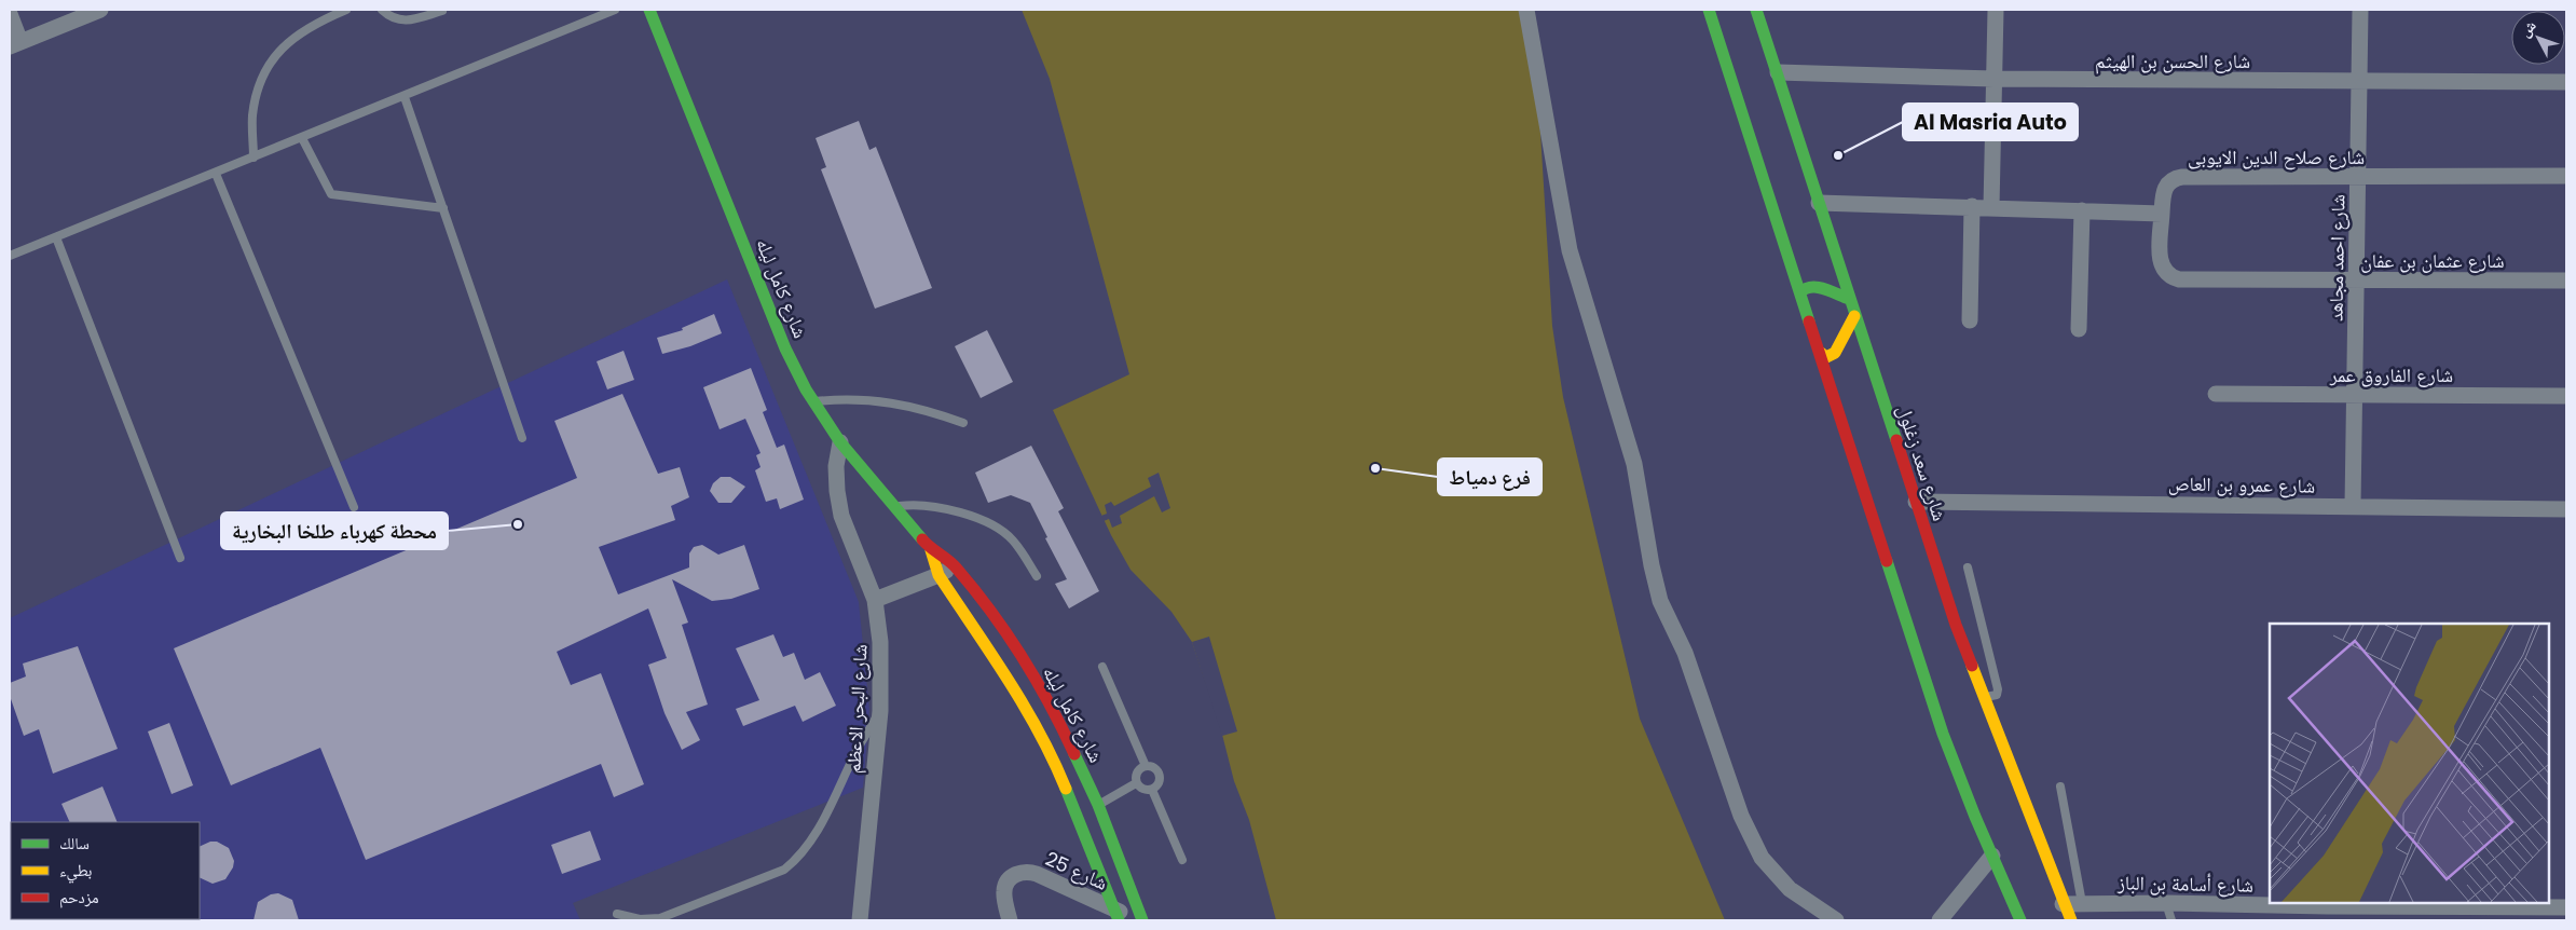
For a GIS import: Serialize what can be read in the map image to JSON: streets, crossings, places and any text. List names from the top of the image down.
{
  "streets": {
    "main road": ["شارع كامل ليله", "شارع سعد زغلول"],
    "street": [
      "شارع الحسن بن الهيثم",
      "شارع صلاح الدين الايوبى",
      "شارع احمد مجاهد",
      "شارع عثمان بن عفان",
      "شارع الفاروق عمر",
      "شارع عمرو بن العاص",
      "شارع البحر الاعظم",
      "شارع 25",
      "شارع أسامة بن الباز"
    ]
  },
  "crossings": [
    ["شارع الحسن بن الهيثم", "شارع احمد مجاهد"],
    ["شارع الحسن بن الهيثم", "شارع سعد زغلول"],
    ["شارع صلاح الدين الايوبى", "شارع احمد مجاهد"],
    ["شارع صلاح الدين الايوبى", "شارع عثمان بن عفان"],
    ["شارع احمد مجاهد", "شارع عثمان بن عفان"],
    ["شارع احمد مجاهد", "شارع الفاروق عمر"],
    ["شارع احمد مجاهد", "شارع عمرو بن العاص"],
    ["شارع كامل ليله", "شارع البحر الاعظم"],
    ["شارع كامل ليله", "شارع 25"],
    ["شارع سعد زغلول", "شارع عمرو بن العاص"],
    ["شارع سعد زغلول", "شارع أسامة بن الباز"]
  ],
  "places": ["Al Masria Auto", "فرع دمياط", "محطة كهرباء طلخا البخارية"],
  "legend": ["سالك", "بطيء", "مزدحم"],
  "north": "top left"
}
